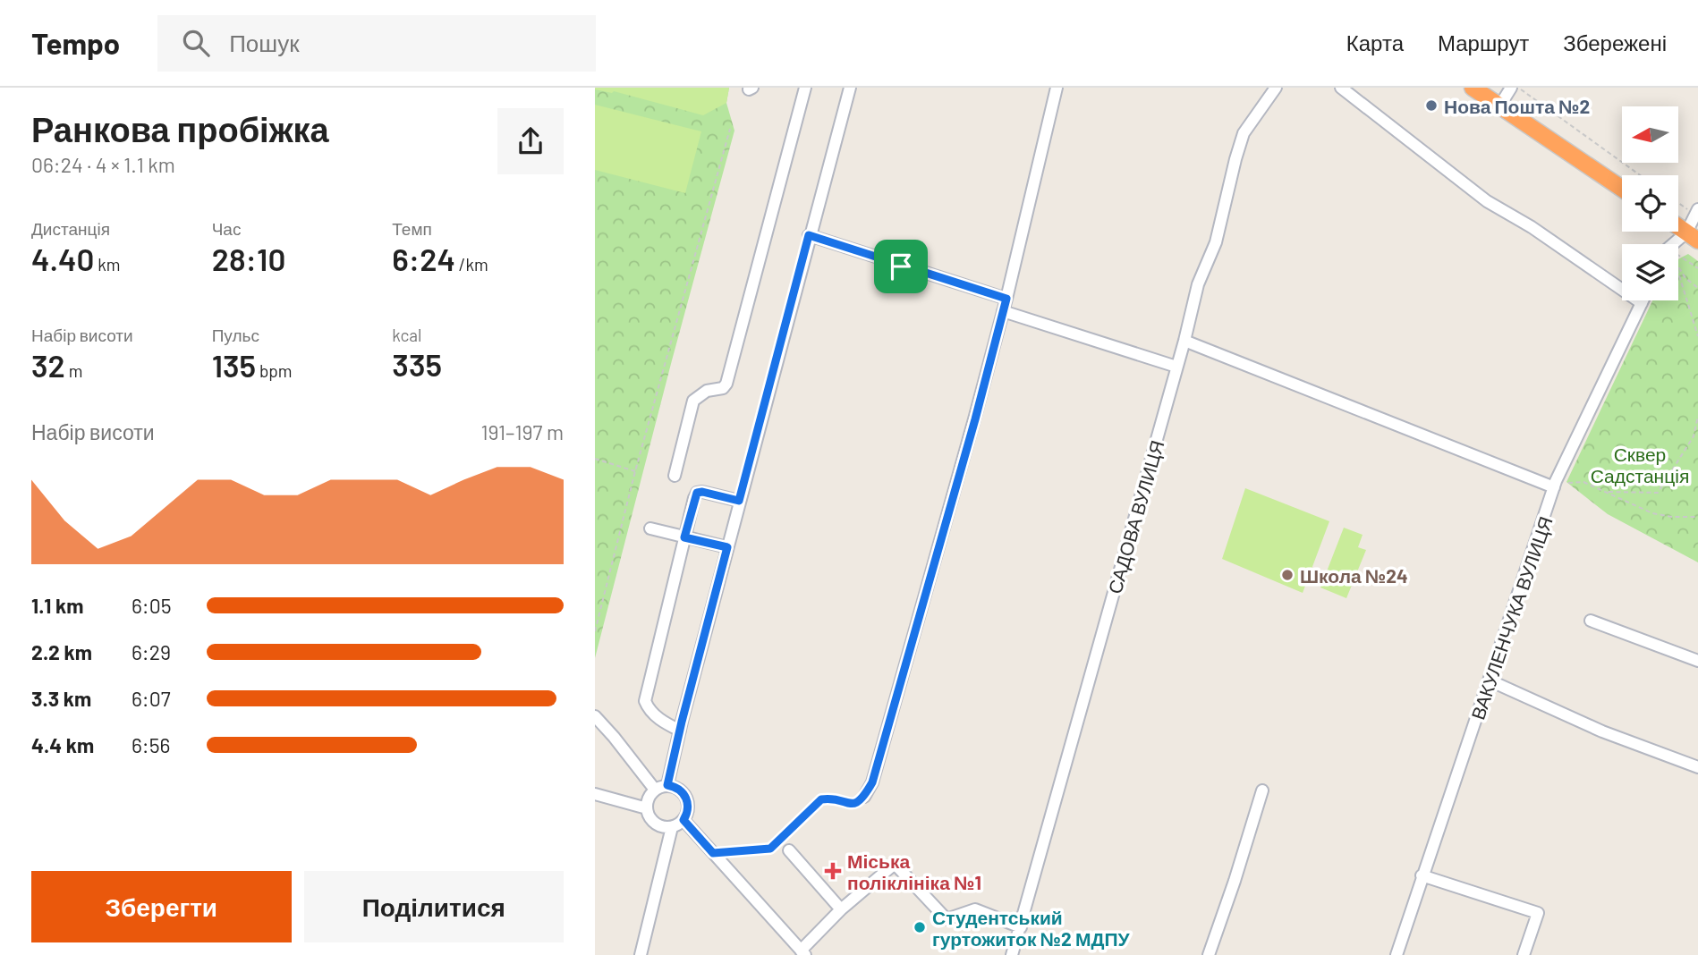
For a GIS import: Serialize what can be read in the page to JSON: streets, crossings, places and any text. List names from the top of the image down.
{
  "streets": {
    "street": ["САДОВА ВУЛИЦЯ", "ВАКУЛЕНЧУКА ВУЛИЦЯ"]
  },
  "parks": ["Сквер Садстанція"],
  "places": {
    "other": ["Нова Пошта №2", "Школа №24", "Студентський гуртожиток №2 МДПУ"],
    "health": ["Міська поліклініка №1"]
  },
  "north": "left",
  "page": {
    "header": "Tempo",
    "search": "Пошук",
    "nav": ["Карта", "Маршрут", "Збережені"],
    "heading": ["Ранкова пробіжка", "06:24 · 4 × 1.1 km"],
    "stats": [
      ["Дистанція", "4.40 km"],
      ["Час", "28:10"],
      ["Темп", "6:24 /km"],
      ["Набір висоти", "32 m"],
      ["Пульс", "135 bpm"],
      ["kcal", "335"]
    ],
    "chart": ["Набір висоти", "191–197 m"],
    "list": [
      {
        "name": "1.1 km",
        "note": "6:05"
      },
      {
        "name": "2.2 km",
        "note": "6:29"
      },
      {
        "name": "3.3 km",
        "note": "6:07"
      },
      {
        "name": "4.4 km",
        "note": "6:56"
      }
    ],
    "buttons": ["Зберегти", "Поділитися"]
  }
}
